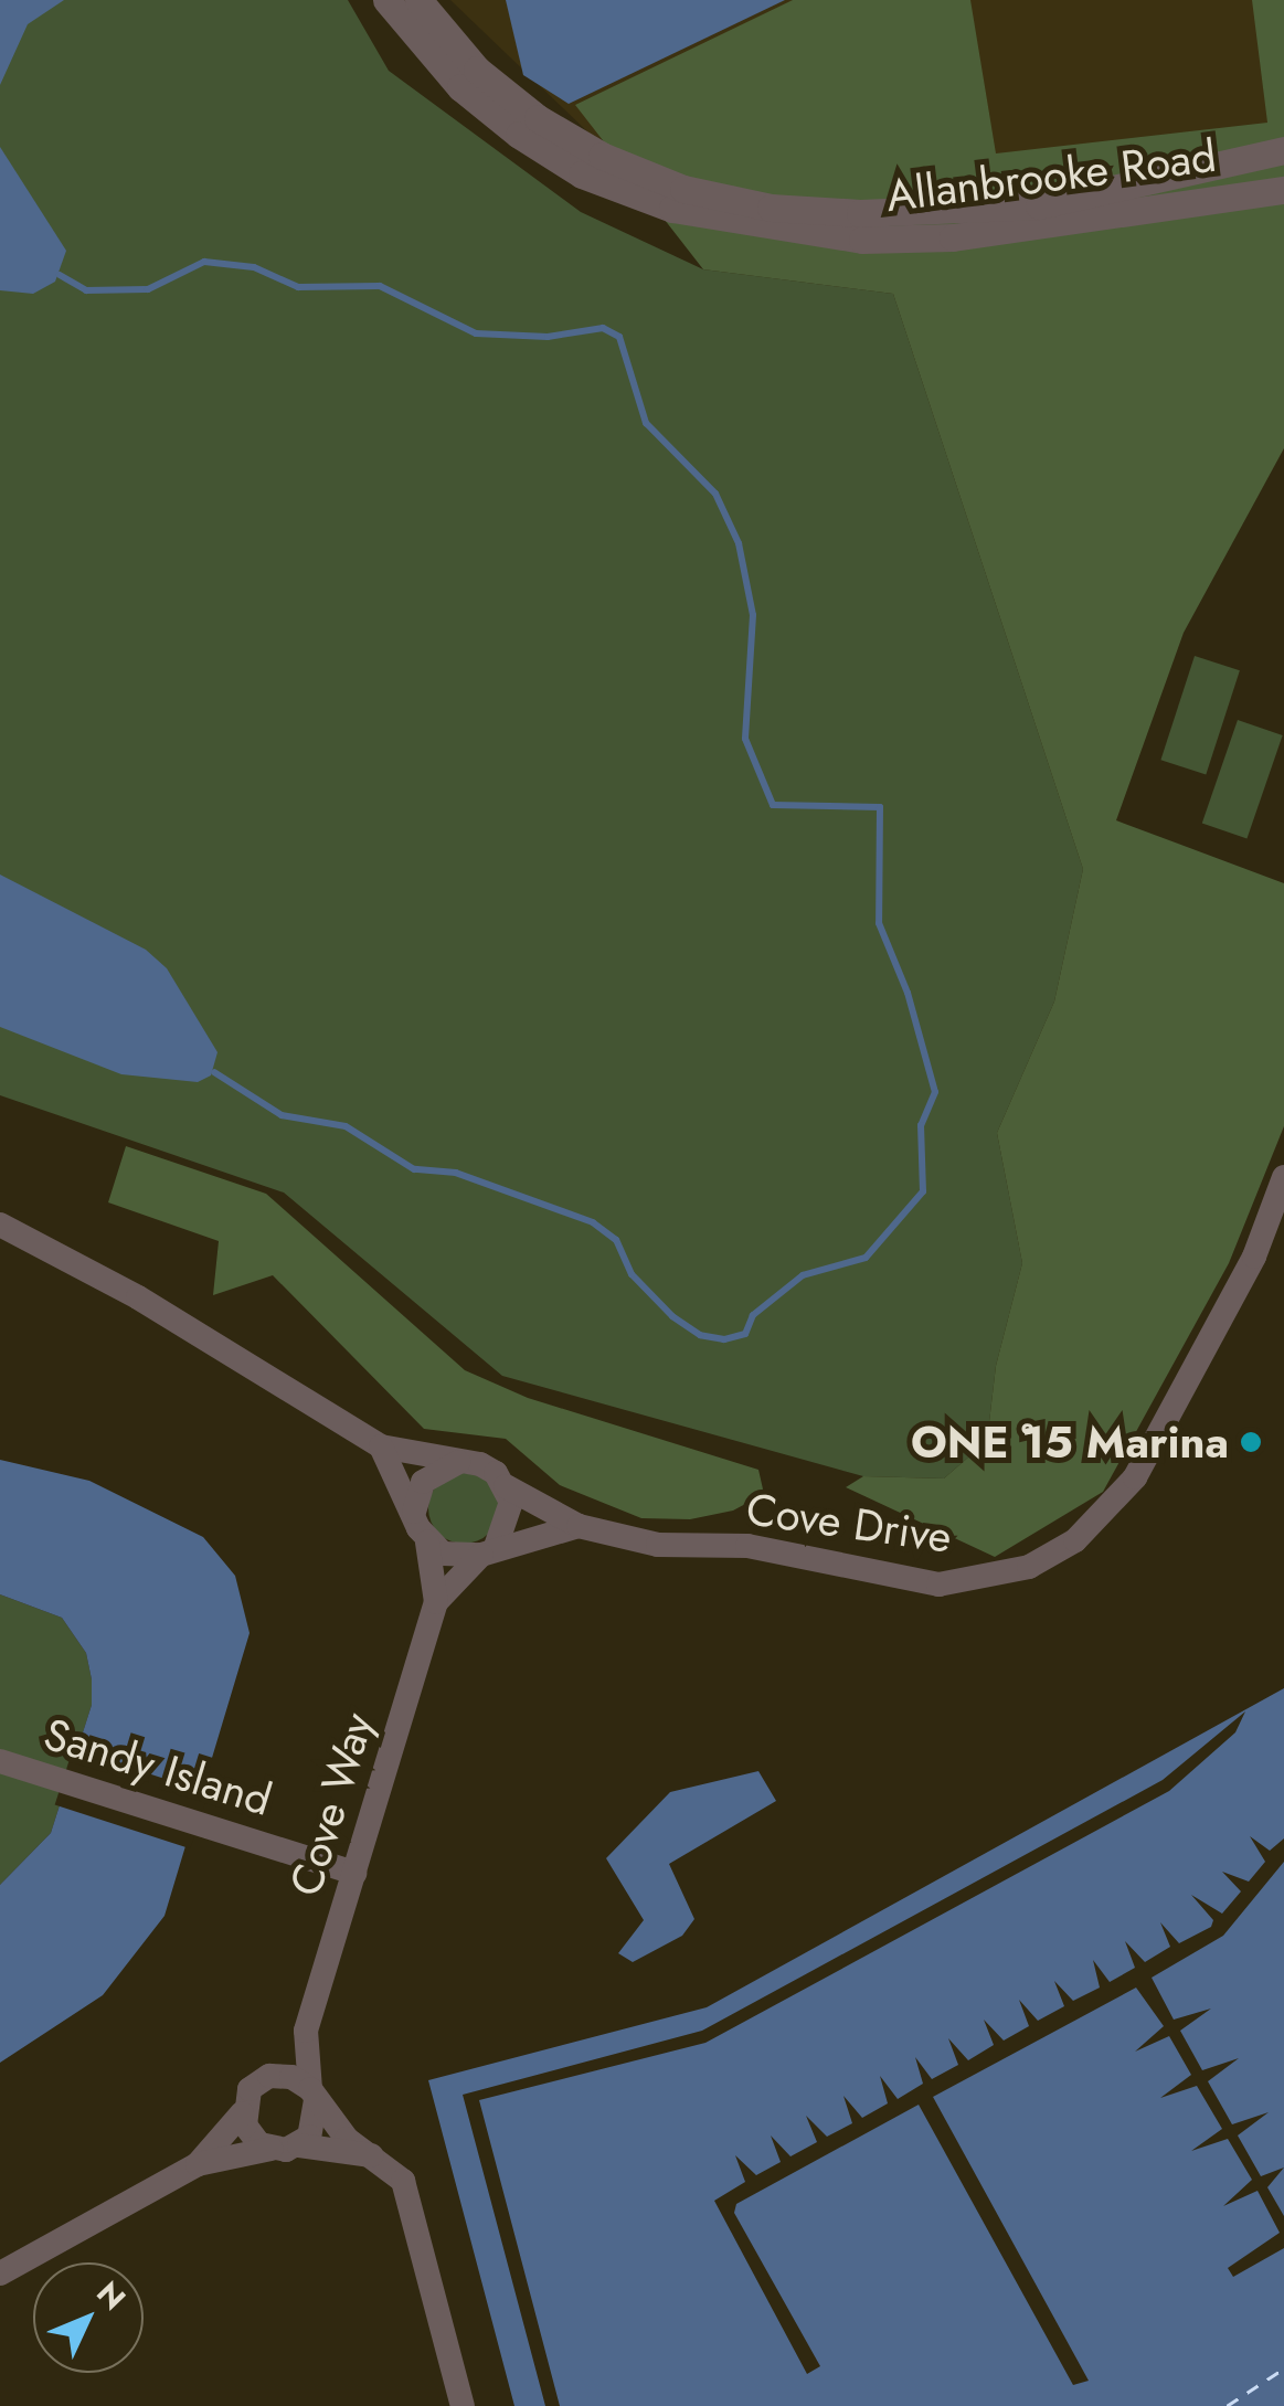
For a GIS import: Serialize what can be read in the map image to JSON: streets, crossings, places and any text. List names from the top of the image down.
{
  "streets": {
    "street": [
      "Allanbrooke Road",
      "Cove Drive",
      "Sandy Island",
      "Cove Way"
    ]
  },
  "crossings": [
    ["Cove Drive", "Cove Way"],
    ["Sandy Island", "Cove Way"]
  ],
  "places": ["ONE ̊15 Marina"],
  "north": "top right"
}
